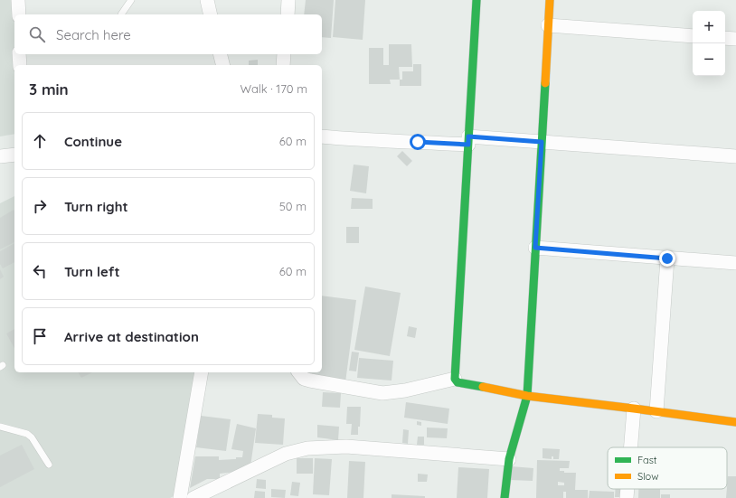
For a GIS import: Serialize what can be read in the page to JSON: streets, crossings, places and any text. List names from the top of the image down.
{
  "legend": ["Fast", "Slow"],
  "page": {
    "map_buttons": ["+", "−"],
    "search": "Search here",
    "heading": ["3 min", "Walk · 170 m"],
    "list": [
      ["Continue", "60 m"],
      ["Turn right", "50 m"],
      ["Turn left", "60 m"],
      "Arrive at destination"
    ]
  }
}
